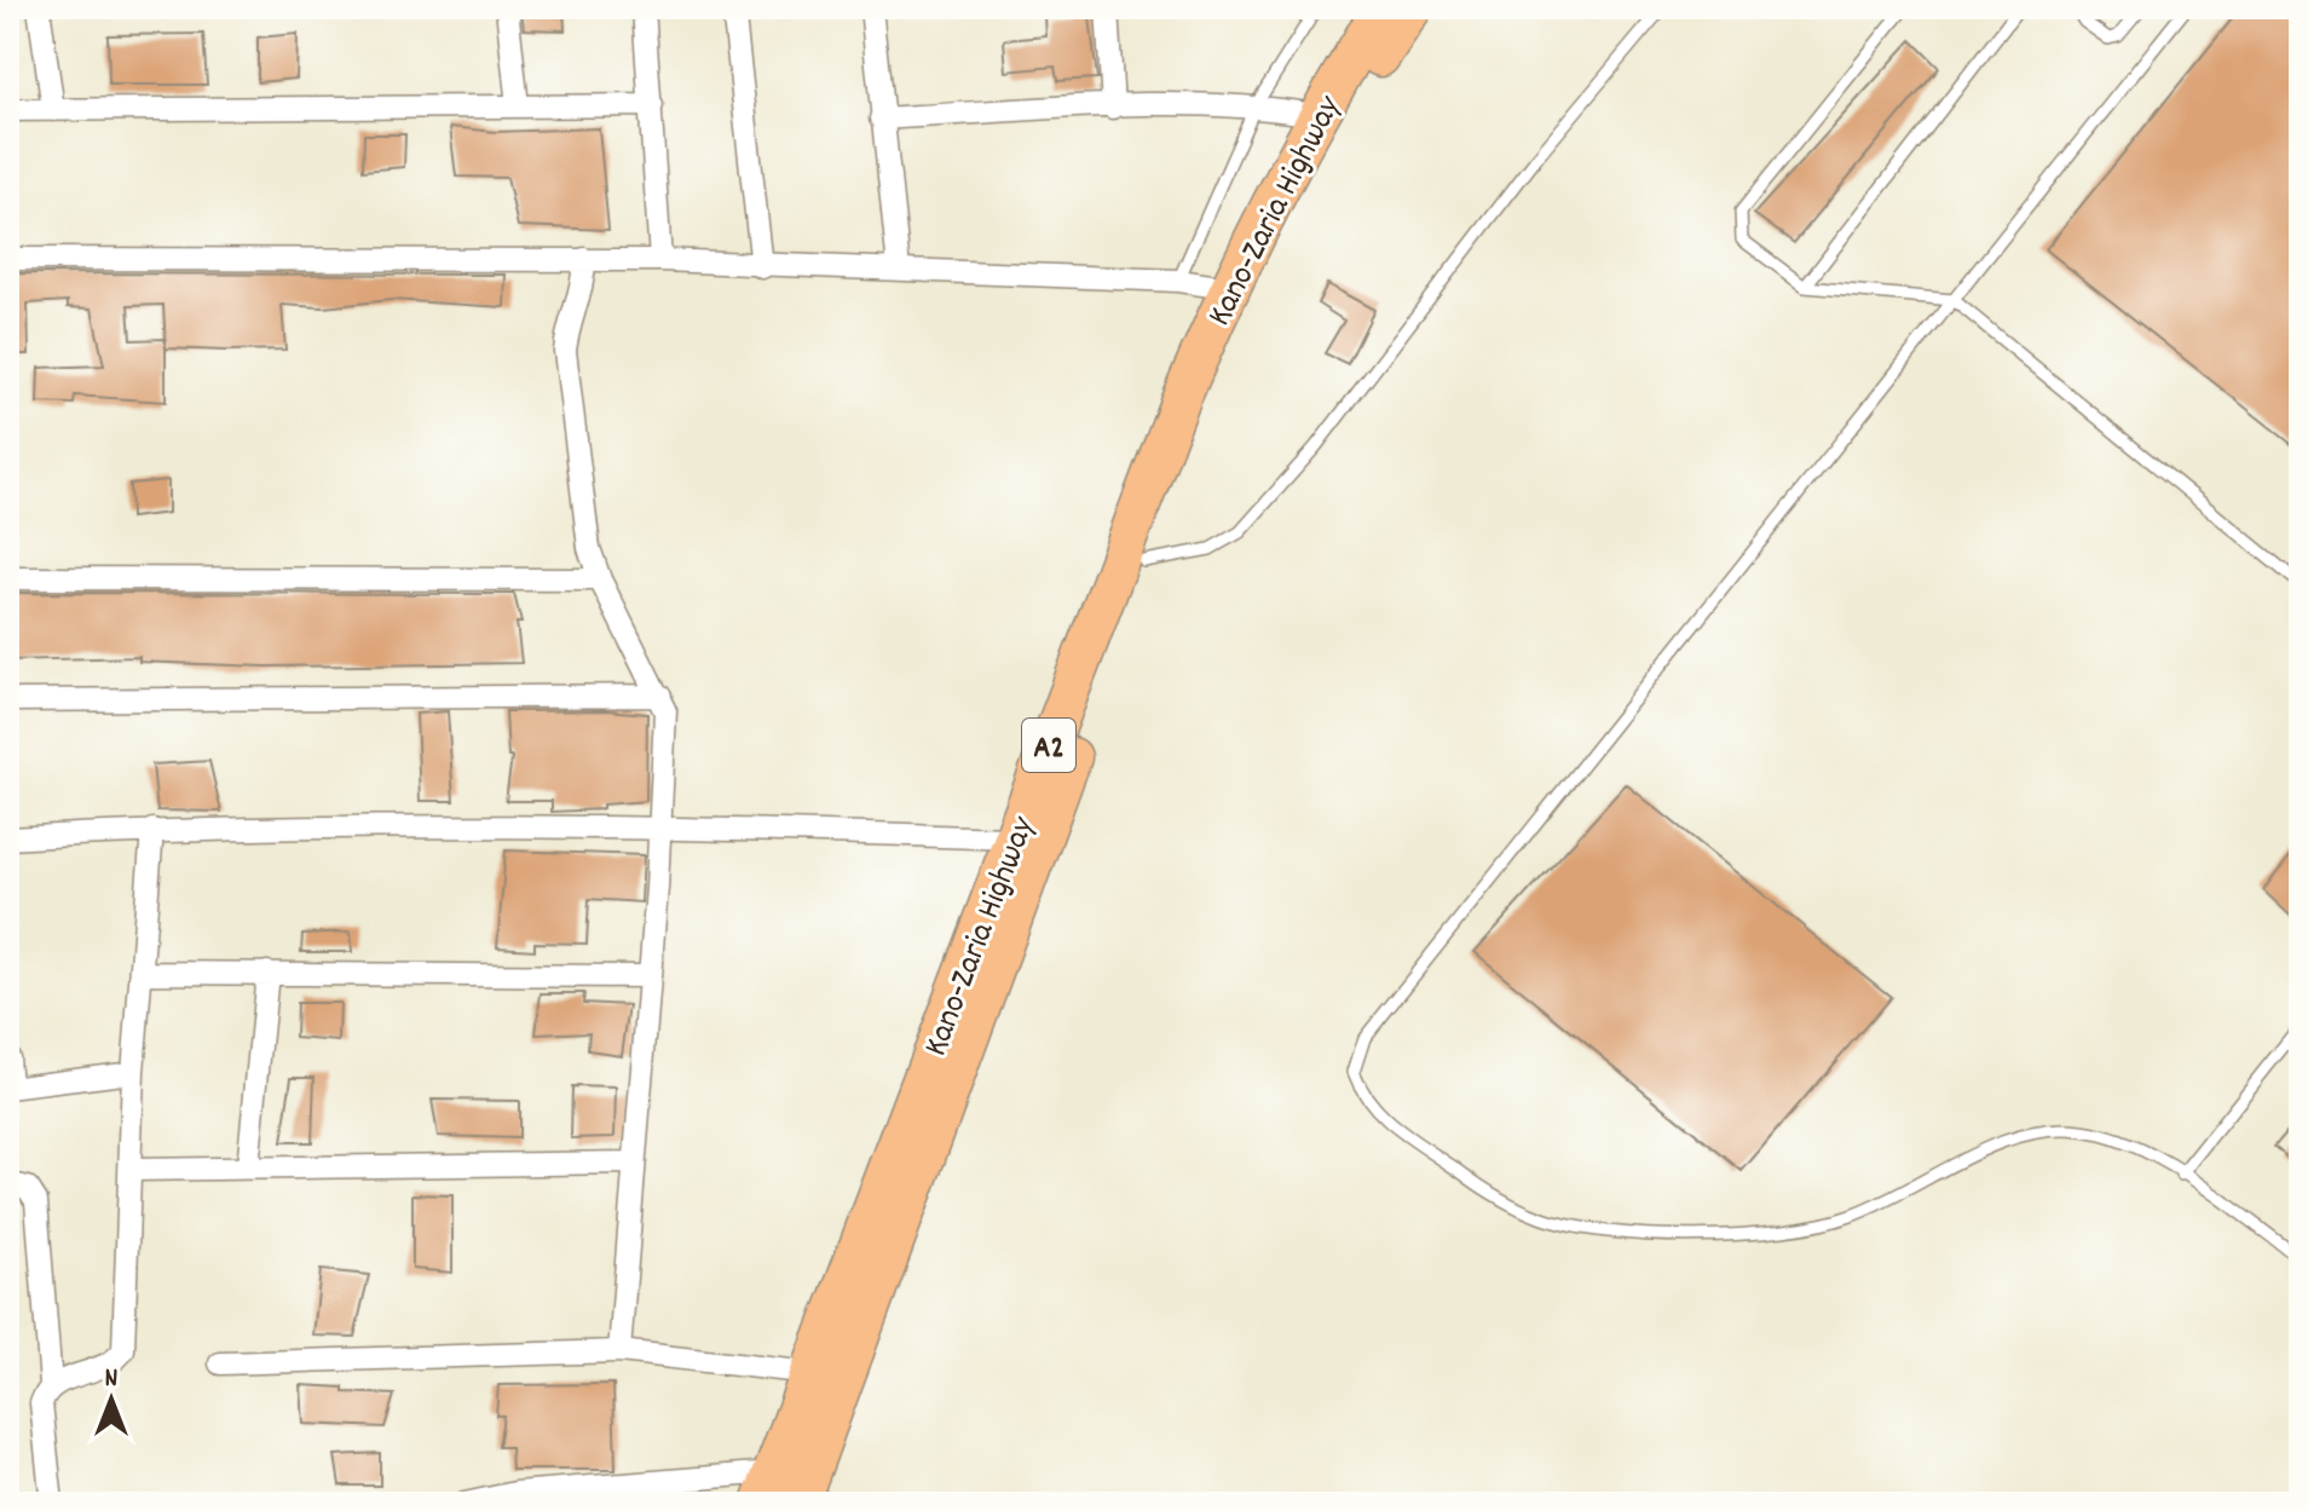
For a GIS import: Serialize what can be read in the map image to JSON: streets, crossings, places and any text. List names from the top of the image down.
{
  "streets": {
    "highway": ["Kano-Zaria Highway", "A2"]
  },
  "north": "top"
}
